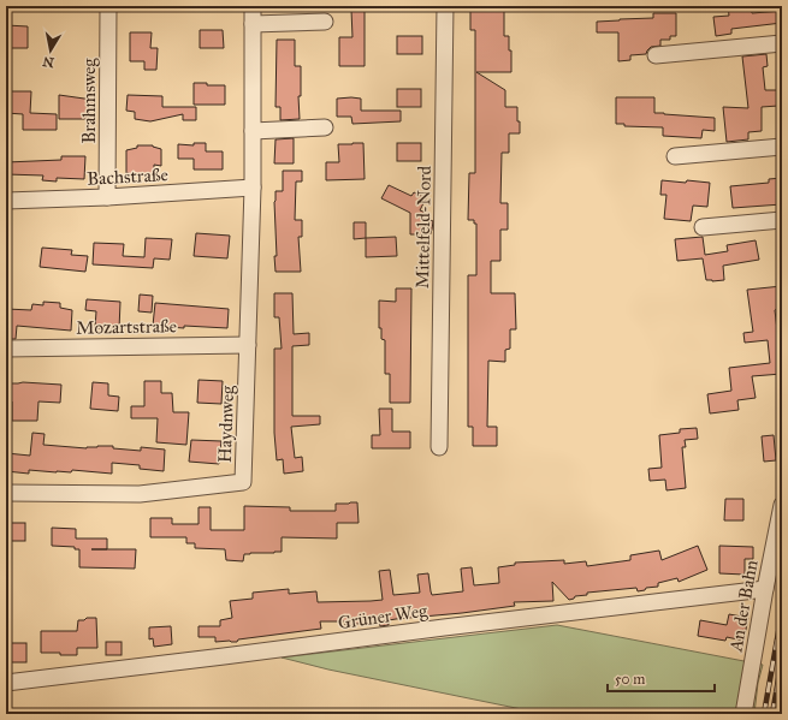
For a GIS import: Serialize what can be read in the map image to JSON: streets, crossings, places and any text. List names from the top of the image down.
{
  "streets": {
    "street": [
      "Brahmsweg",
      "Bachstraße",
      "Mittelfeld-Nord",
      "Mozartstraße",
      "Haydnweg",
      "An der Bahn",
      "Grüner Weg"
    ]
  },
  "crossings": [
    ["Brahmsweg", "Bachstraße"],
    ["Bachstraße", "Haydnweg"],
    ["Mozartstraße", "Haydnweg"],
    ["An der Bahn", "Grüner Weg"]
  ],
  "scale_bar": "50 m",
  "north": "bottom"
}
